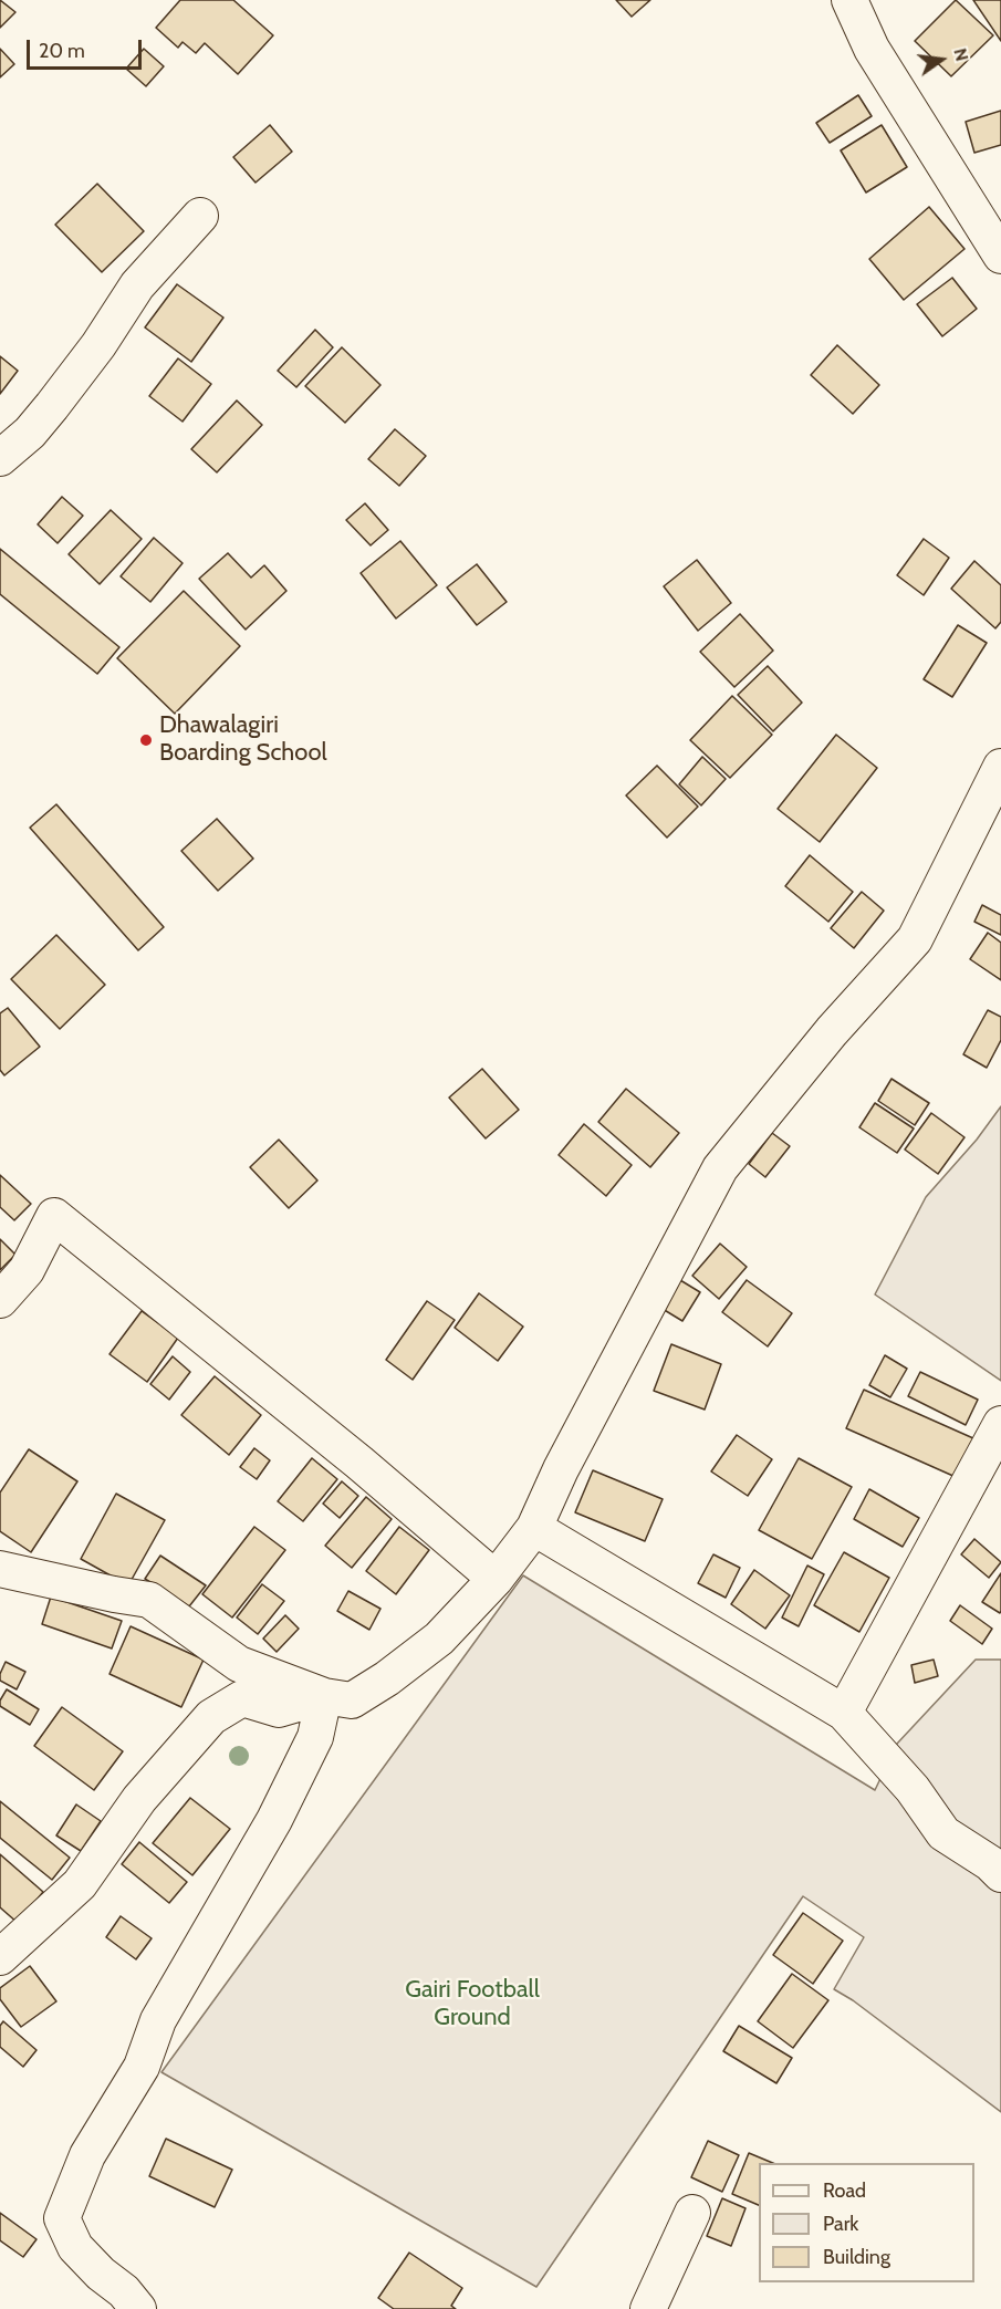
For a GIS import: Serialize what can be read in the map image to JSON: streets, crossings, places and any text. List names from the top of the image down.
{
  "parks": ["Gairi Football Ground"],
  "places": ["Dhawalagiri Boarding School"],
  "legend": ["Road", "Park", "Building"],
  "scale_bar": "20 m",
  "north": "right"
}
